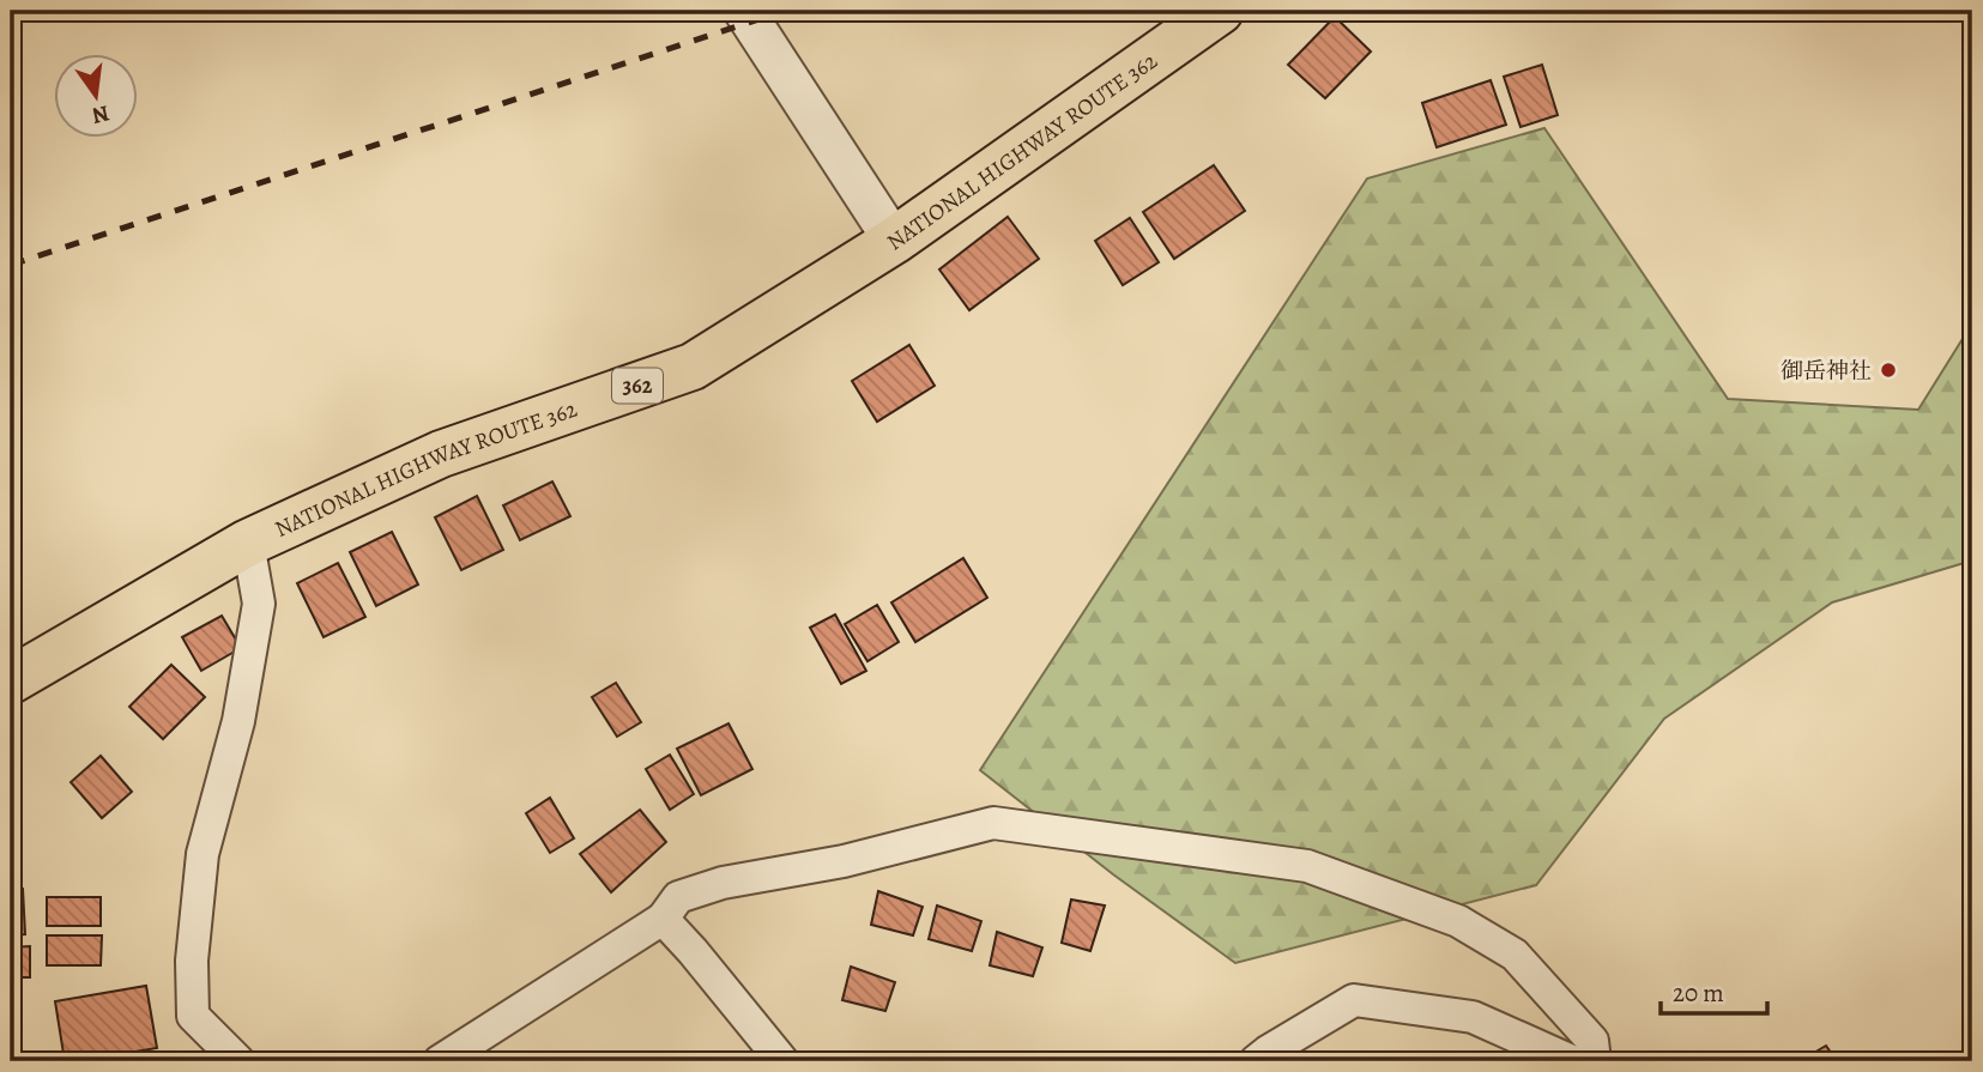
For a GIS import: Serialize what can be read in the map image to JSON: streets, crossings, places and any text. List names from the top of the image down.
{
  "streets": {
    "highway": ["NATIONAL HIGHWAY ROUTE 362", "362"]
  },
  "places": ["御岳神社"],
  "scale_bar": "20 m",
  "north": "bottom"
}
